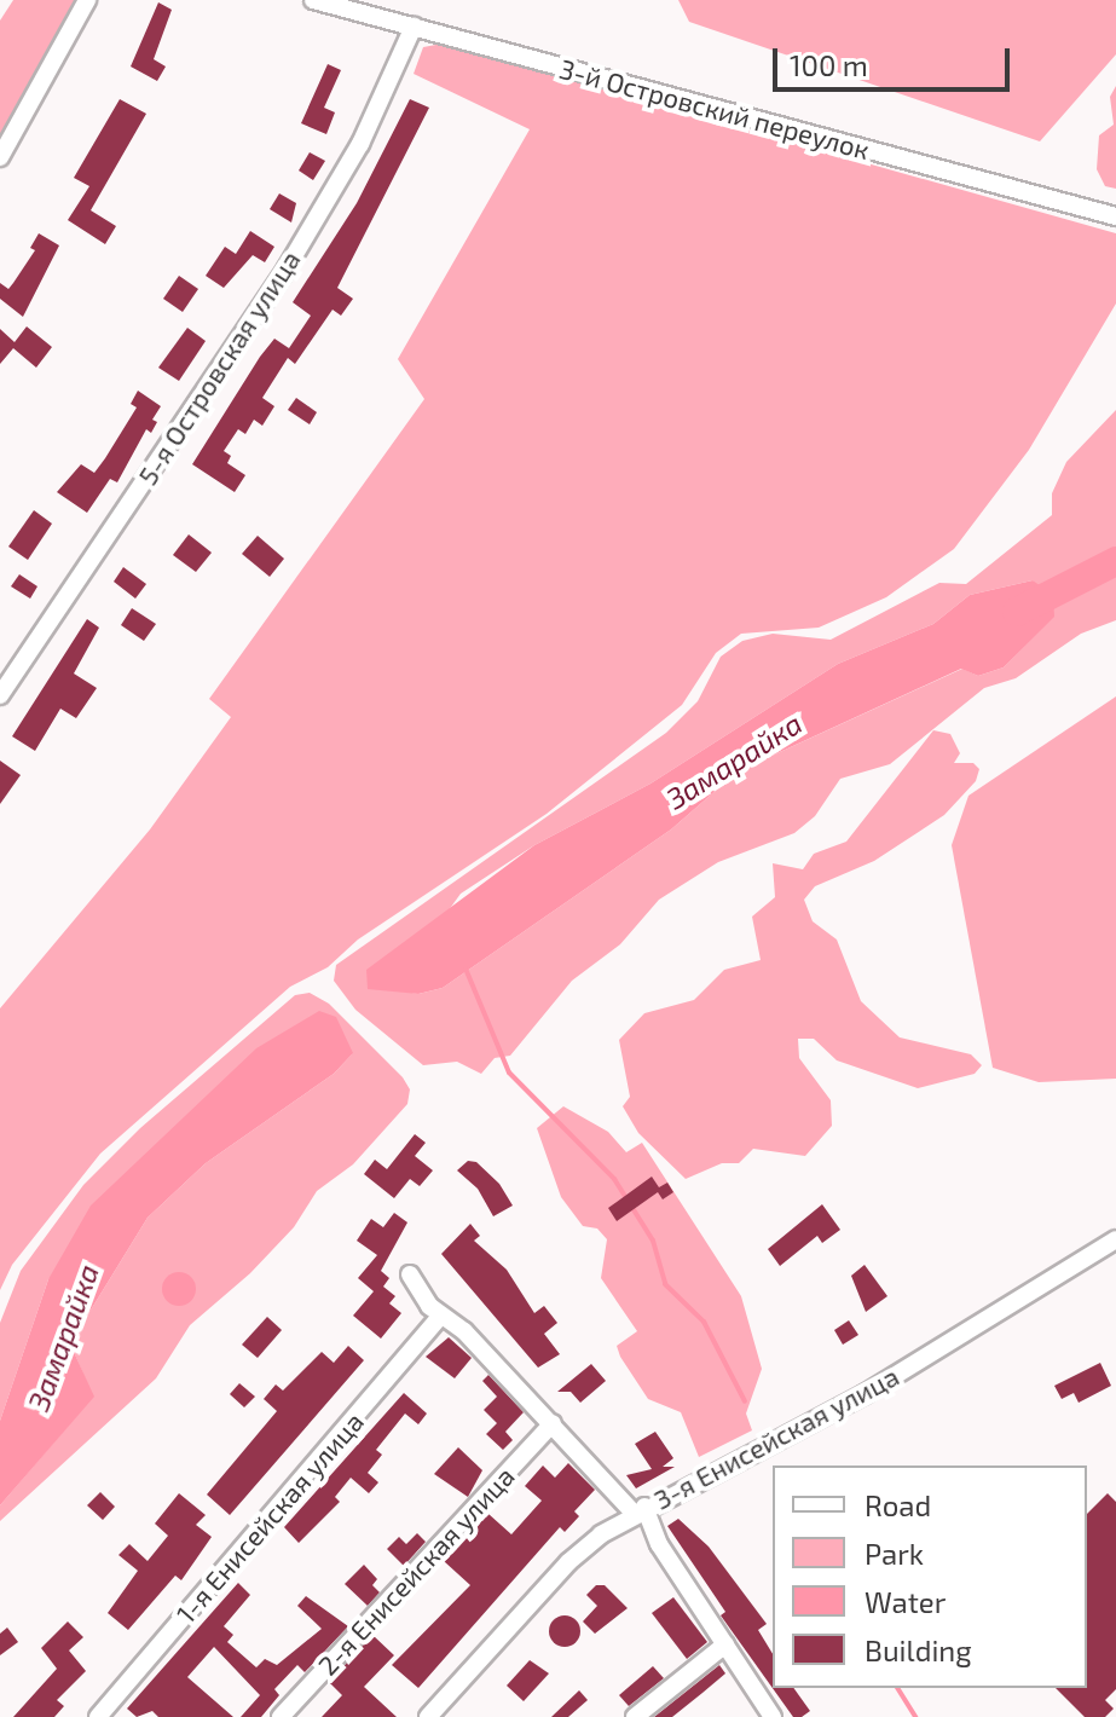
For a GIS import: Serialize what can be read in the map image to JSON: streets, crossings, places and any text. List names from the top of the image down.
{
  "streets": {
    "street": [
      "3-й Островский переулок",
      "5-я Островская улица",
      "3-я Енисейская улица",
      "1-я Енисейская улица",
      "2-я Енисейская улица"
    ]
  },
  "crossings": [
    ["3-й Островский переулок", "5-я Островская улица"]
  ],
  "water": ["Замарайка"],
  "legend": [
    "Road",
    "Park",
    "Water",
    "Building"
  ],
  "scale_bar": "100 m"
}
